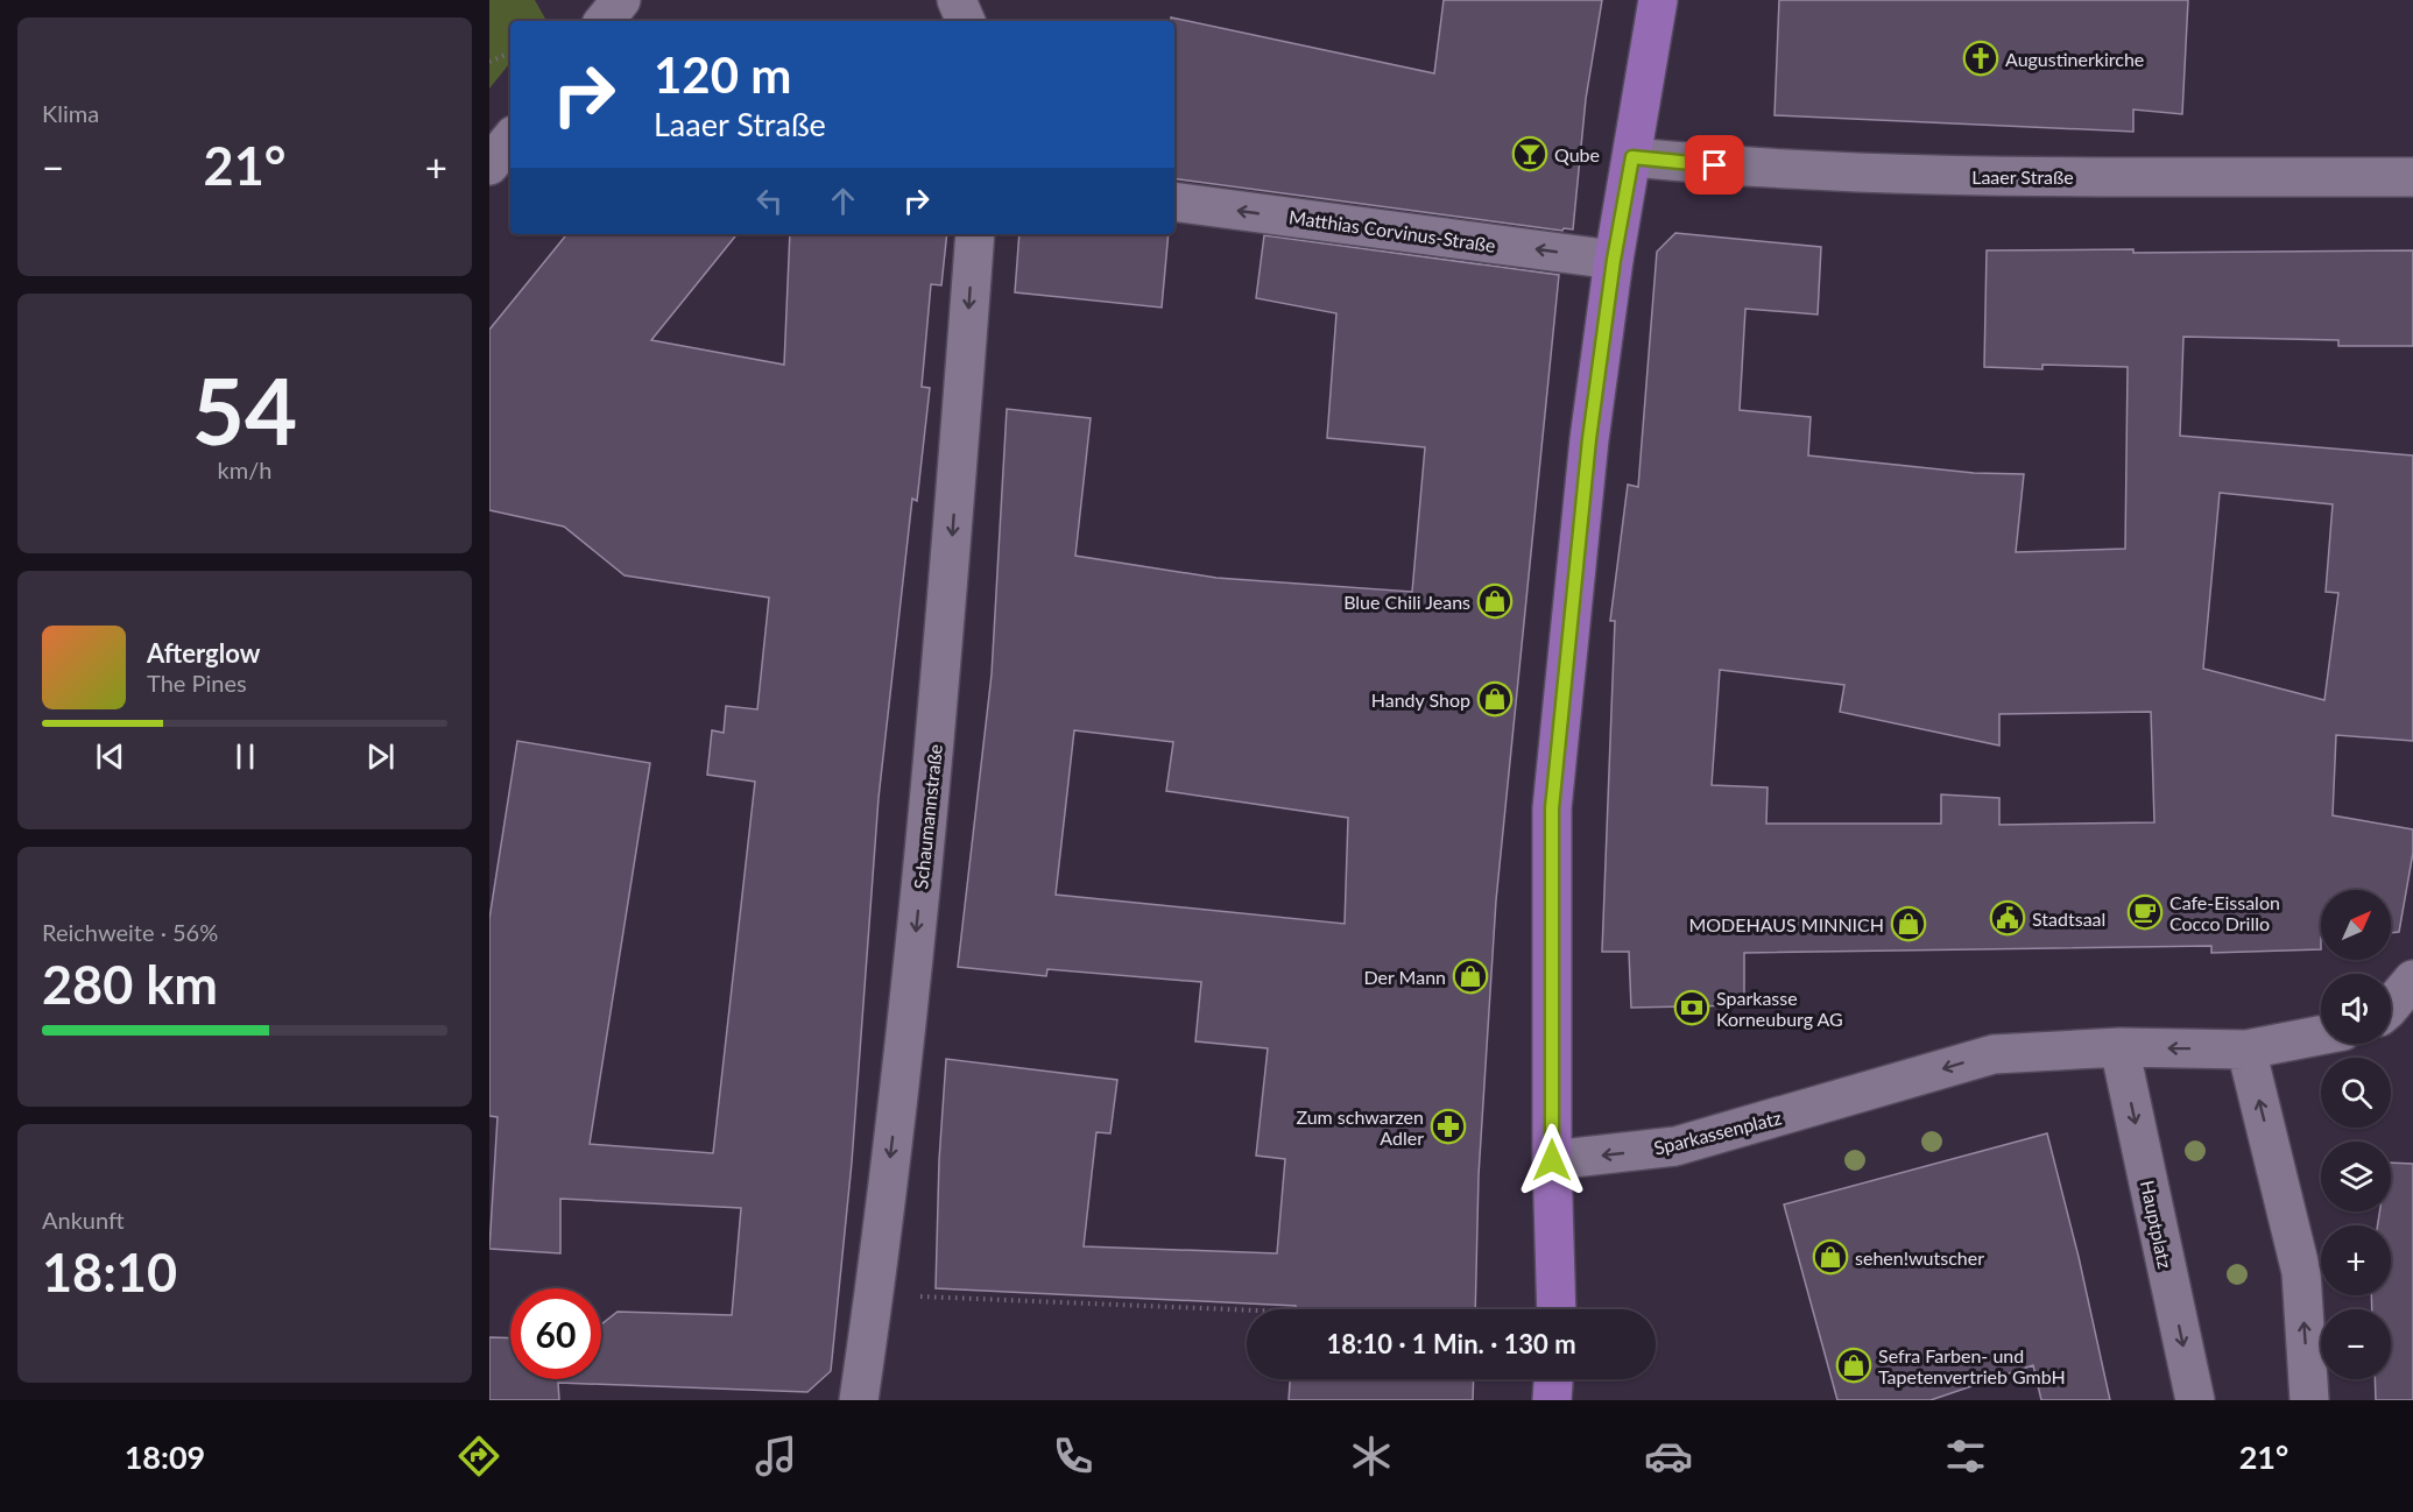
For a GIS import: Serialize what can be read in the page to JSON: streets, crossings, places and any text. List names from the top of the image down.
{
  "streets": {
    "street": [
      "Laaer Straße",
      "Matthias Corvinus-Straße",
      "Schaumannstraße",
      "Sparkassenplatz",
      "Hauptplatz"
    ]
  },
  "crossings": [
    ["Sparkassenplatz", "Hauptplatz"]
  ],
  "one_way": ["Matthias Corvinus-Straße", "Schaumannstraße", "Sparkassenplatz"],
  "places": {
    "church": ["Augustinerkirche"],
    "bar": ["Qube"],
    "shop": [
      "Blue Chili Jeans",
      "Handy Shop",
      "MODEHAUS MINNICH",
      "Der Mann",
      "sehen!wutscher",
      "Sefra Farben- und Tapetenvertrieb GmbH"
    ],
    "cafe": ["Cafe-Eissalon Cocco Drillo"],
    "public building": ["Stadtsaal"],
    "bank": ["Sparkasse Korneuburg AG"],
    "pharmacy": ["Zum schwarzen Adler"]
  },
  "north": "top right",
  "page": {
    "tile": [
      "Klima",
      ["54", "km/h"],
      ["Reichweite · 56%", "280 km"],
      ["Ankunft", "18:10"]
    ],
    "turn": ["120 m", "Laaer Straße"],
    "heat": ["−", "21°", "+"],
    "song": ["Afterglow", "The Pines"],
    "map_buttons": ["+", "−"],
    "limit": "60",
    "trip": "18:10 · 1 Min. · 130 m",
    "tabs": ["18:09", "21°"]
  }
}
